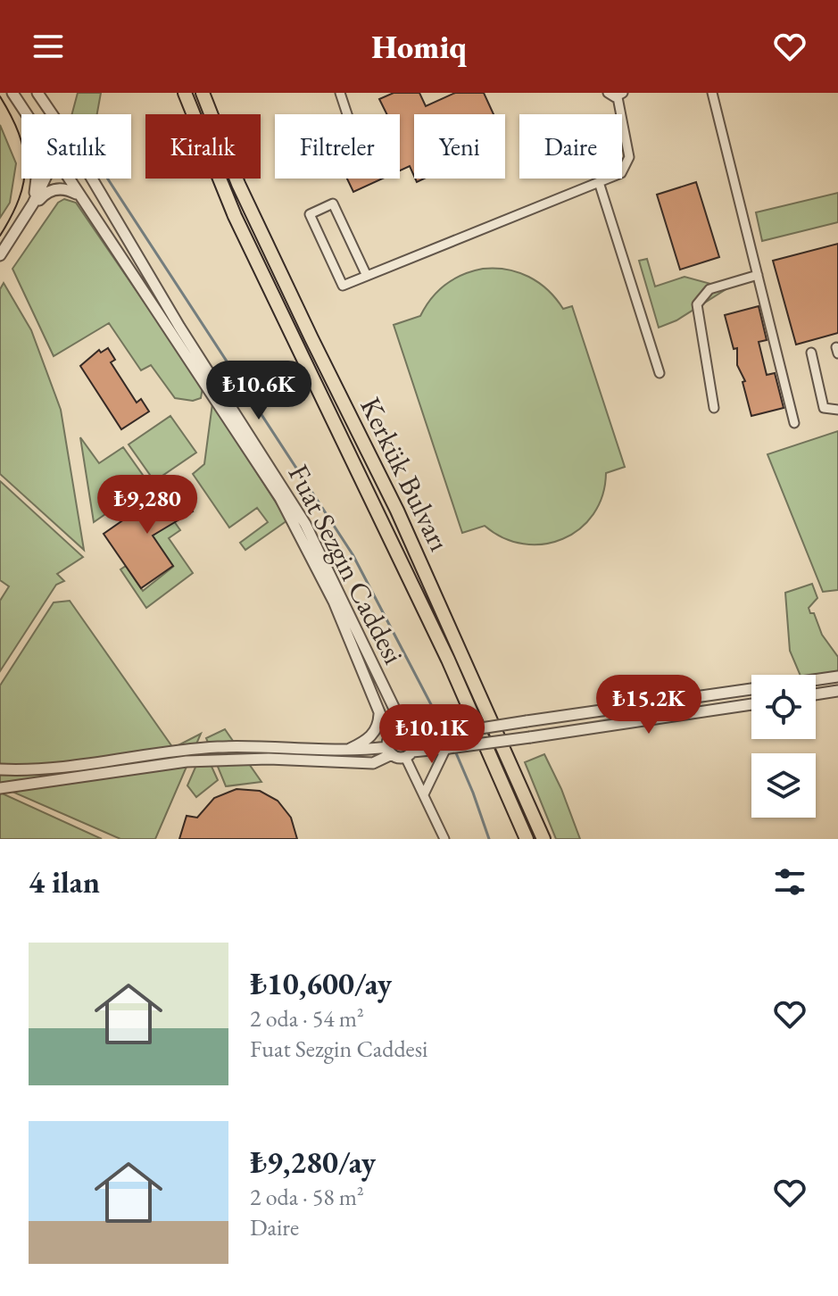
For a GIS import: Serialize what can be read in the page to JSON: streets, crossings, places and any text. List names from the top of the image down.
{
  "streets": {
    "main road": ["Kerkük Bulvarı"],
    "street": ["Fuat Sezgin Caddesi"]
  },
  "page": {
    "header": "Homiq",
    "chip": [
      "Satılık",
      "Kiralık",
      "Filtreler",
      "Yeni",
      "Daire"
    ],
    "price": [
      "₺10.6K",
      "₺9,280",
      "₺15.2K",
      "₺10.1K"
    ],
    "heading": "4 ilan",
    "list": [
      {
        "name": "₺10,600/ay",
        "note": "2 oda · 54 m² · Fuat Sezgin Caddesi"
      },
      {
        "name": "₺9,280/ay",
        "note": "2 oda · 58 m² · Daire"
      }
    ]
  }
}
